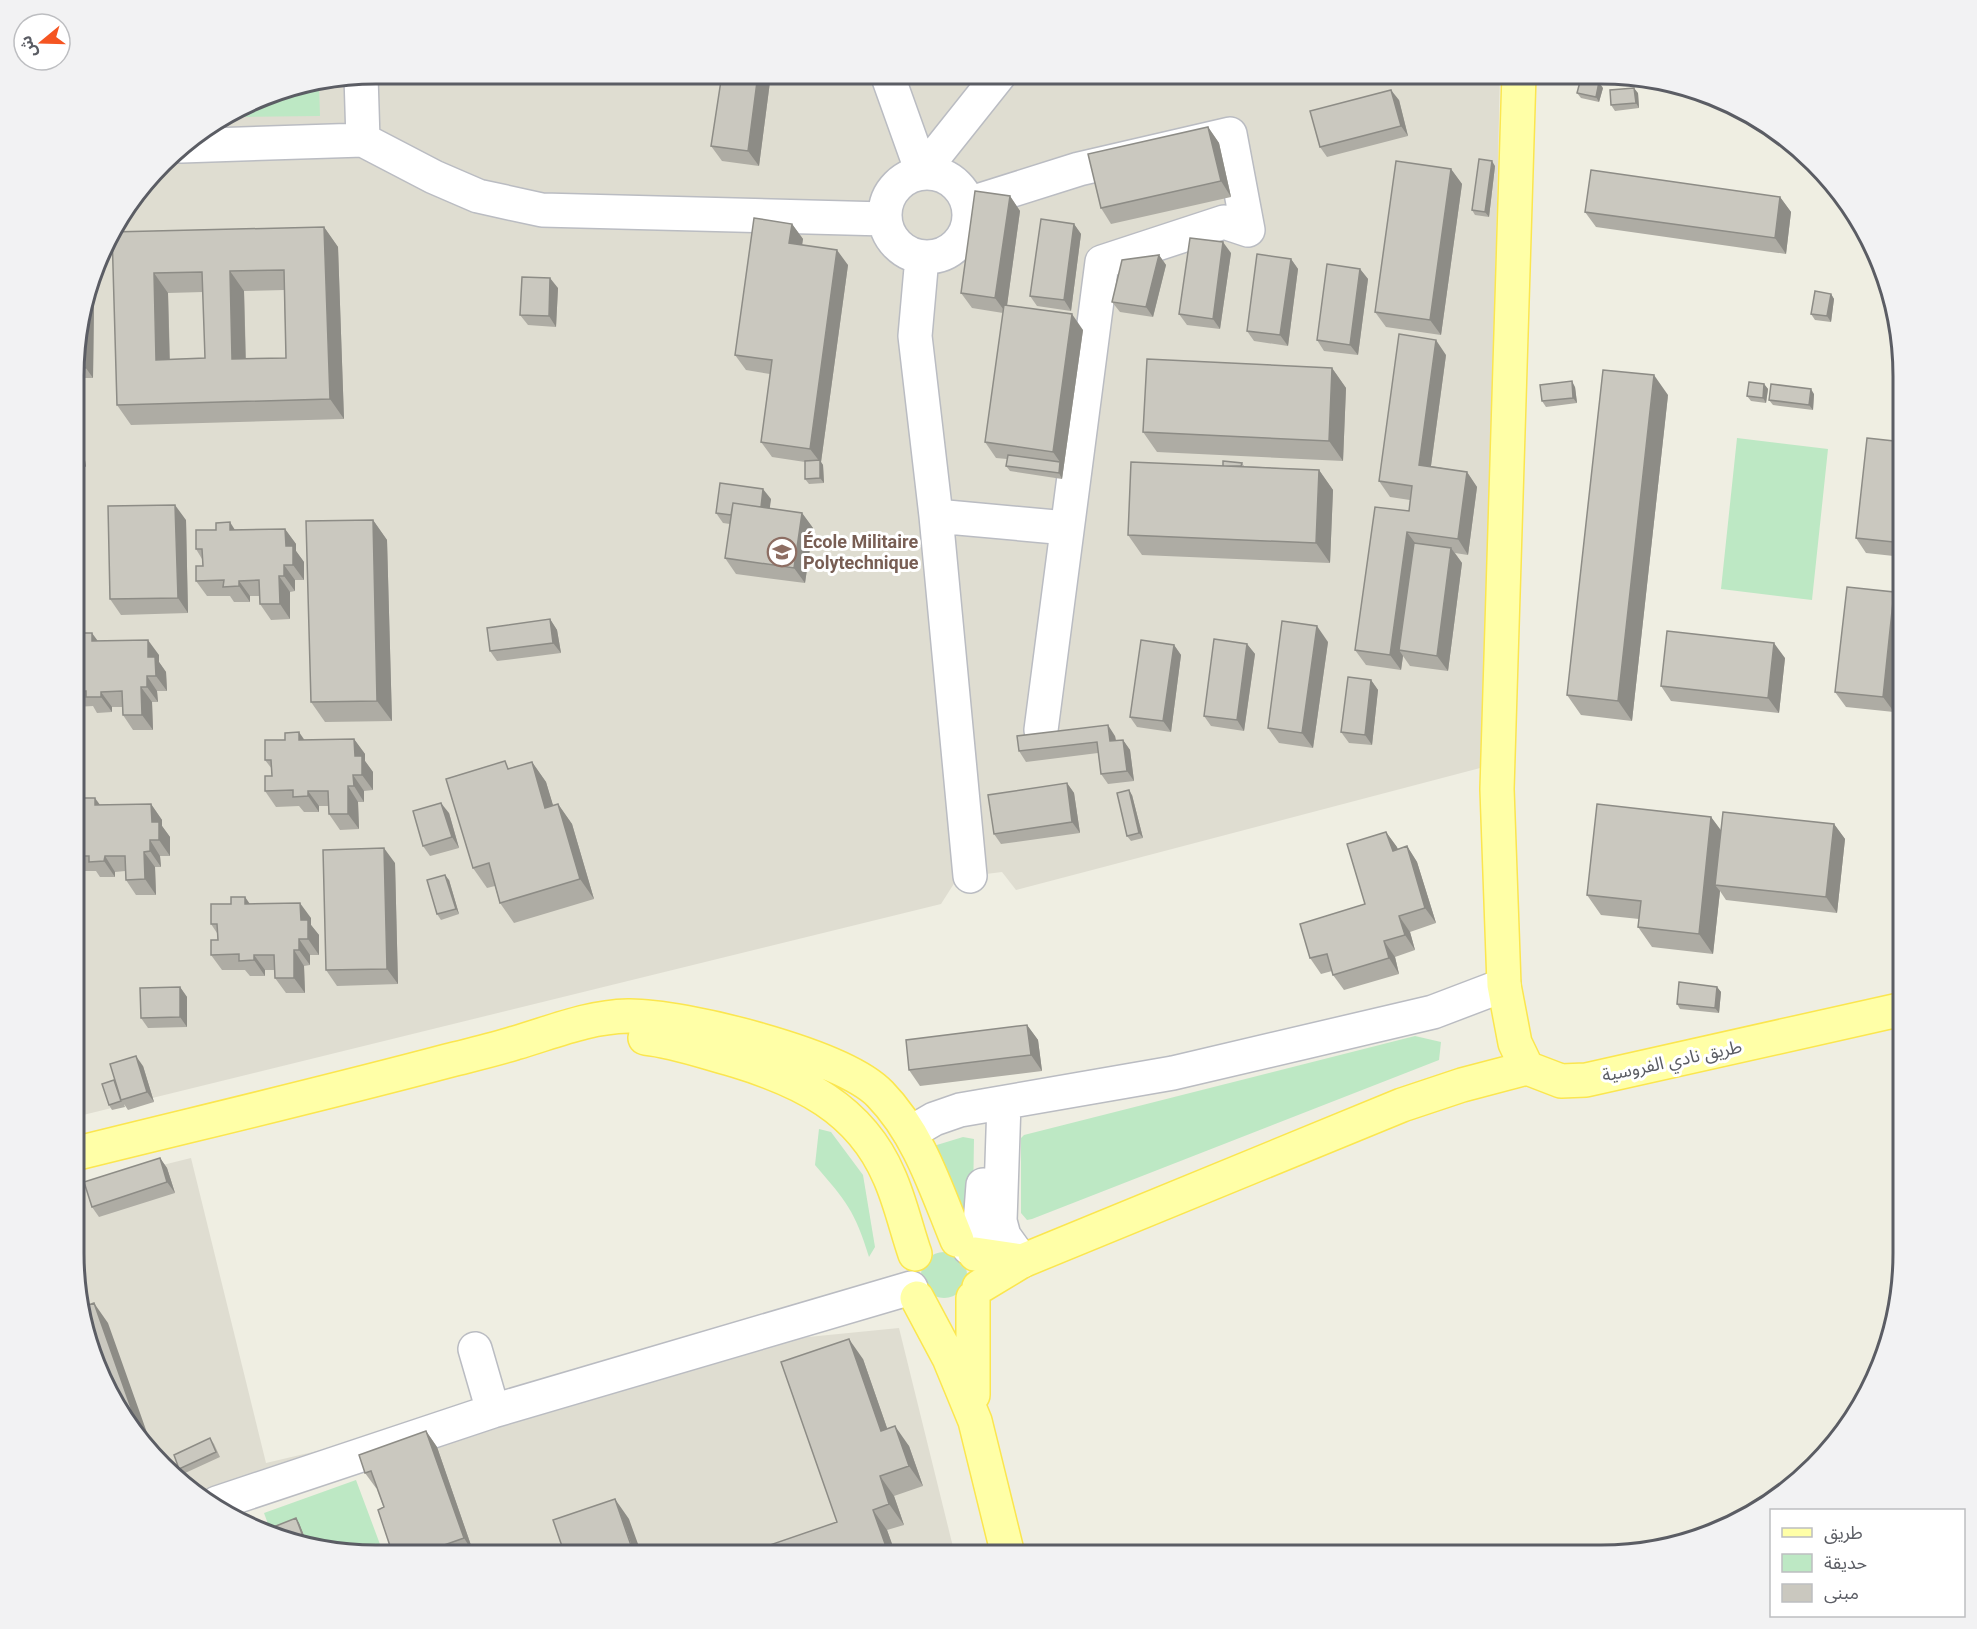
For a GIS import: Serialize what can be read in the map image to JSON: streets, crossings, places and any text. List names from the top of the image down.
{
  "streets": {
    "main road": ["طريق نادي الفروسية"]
  },
  "places": {
    "school or university": ["École Militaire Polytechnique"]
  },
  "legend": ["طريق", "حديقة", "مبنى"],
  "north": "left"
}
